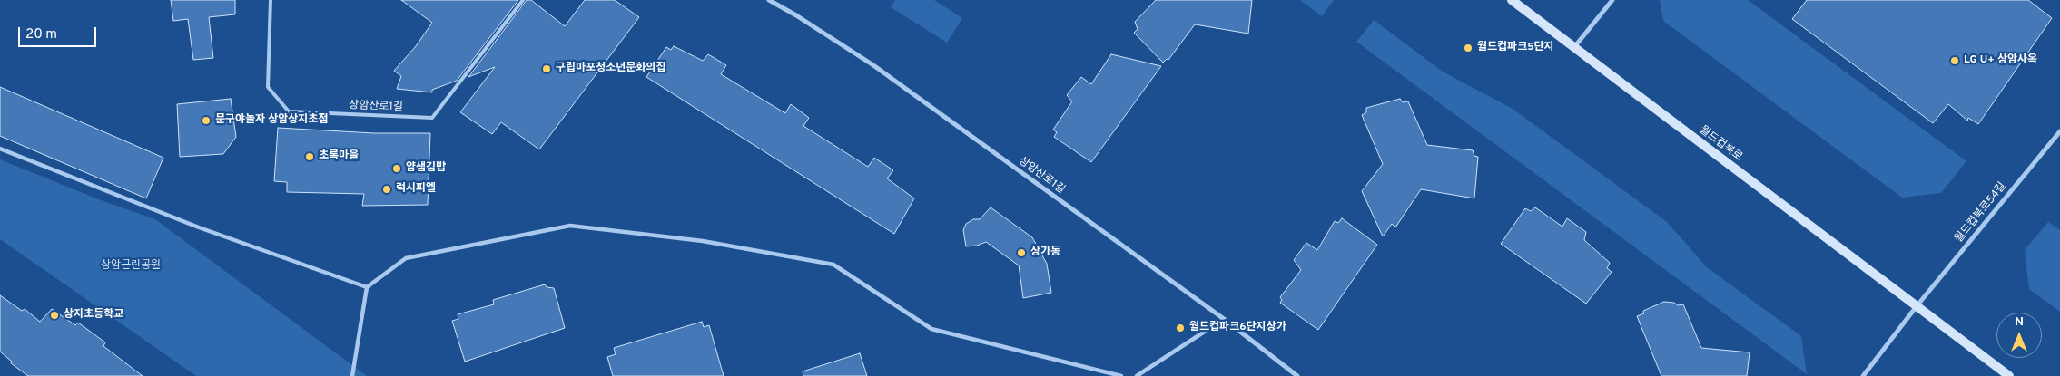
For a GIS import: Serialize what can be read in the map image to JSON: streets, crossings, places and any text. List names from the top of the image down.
{
  "streets": {
    "main road": ["월드컵북로"],
    "street": ["상암산로1길", "월드컵북로54길"]
  },
  "crossings": [
    ["월드컵북로", "월드컵북로54길"]
  ],
  "parks": ["상암근린공원"],
  "places": [
    "월드컵파크5단지",
    "LG U+ 상암사옥",
    "구립마포청소년문화의집",
    "문구야놀자 상암상지초점",
    "초록마을",
    "얌샘김밥",
    "럭시피엘",
    "상가동",
    "상지초등학교",
    "월드컵파크6단지상가"
  ],
  "scale_bar": "20 m",
  "north": "top"
}
